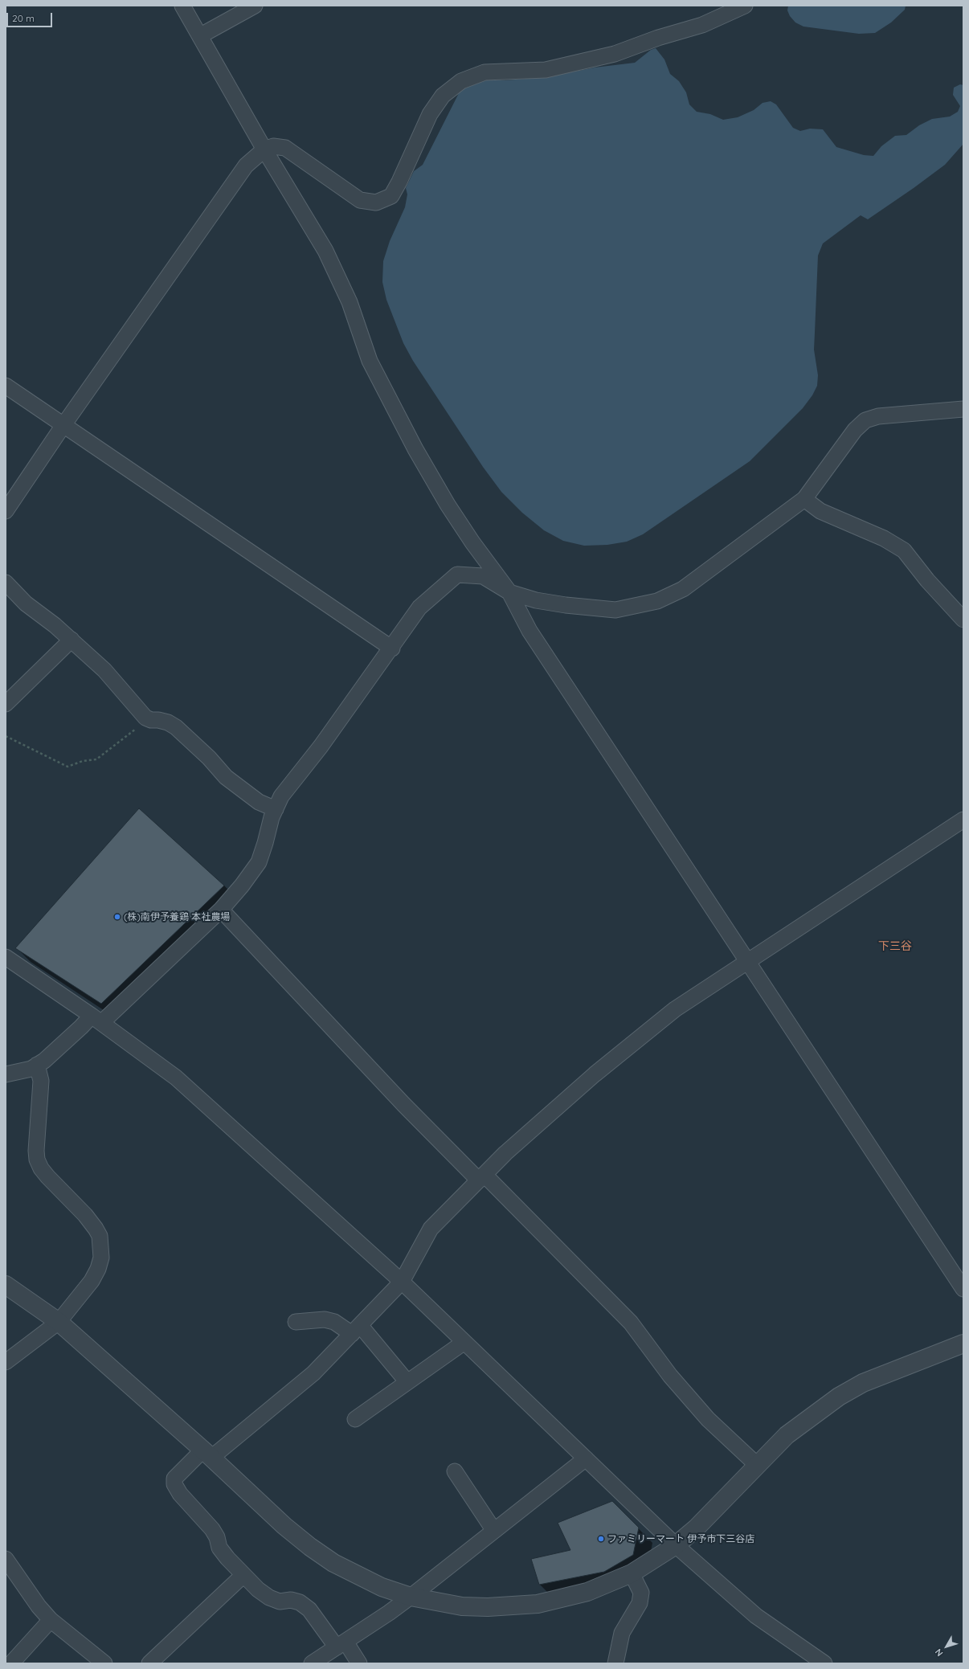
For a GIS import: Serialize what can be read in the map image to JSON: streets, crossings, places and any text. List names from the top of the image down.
{
  "districts": ["下三谷"],
  "places": ["(株)南伊予養鶏 本社農場", "ファミリーマート 伊予市下三谷店"],
  "scale_bar": "20 m",
  "north": "bottom left"
}
